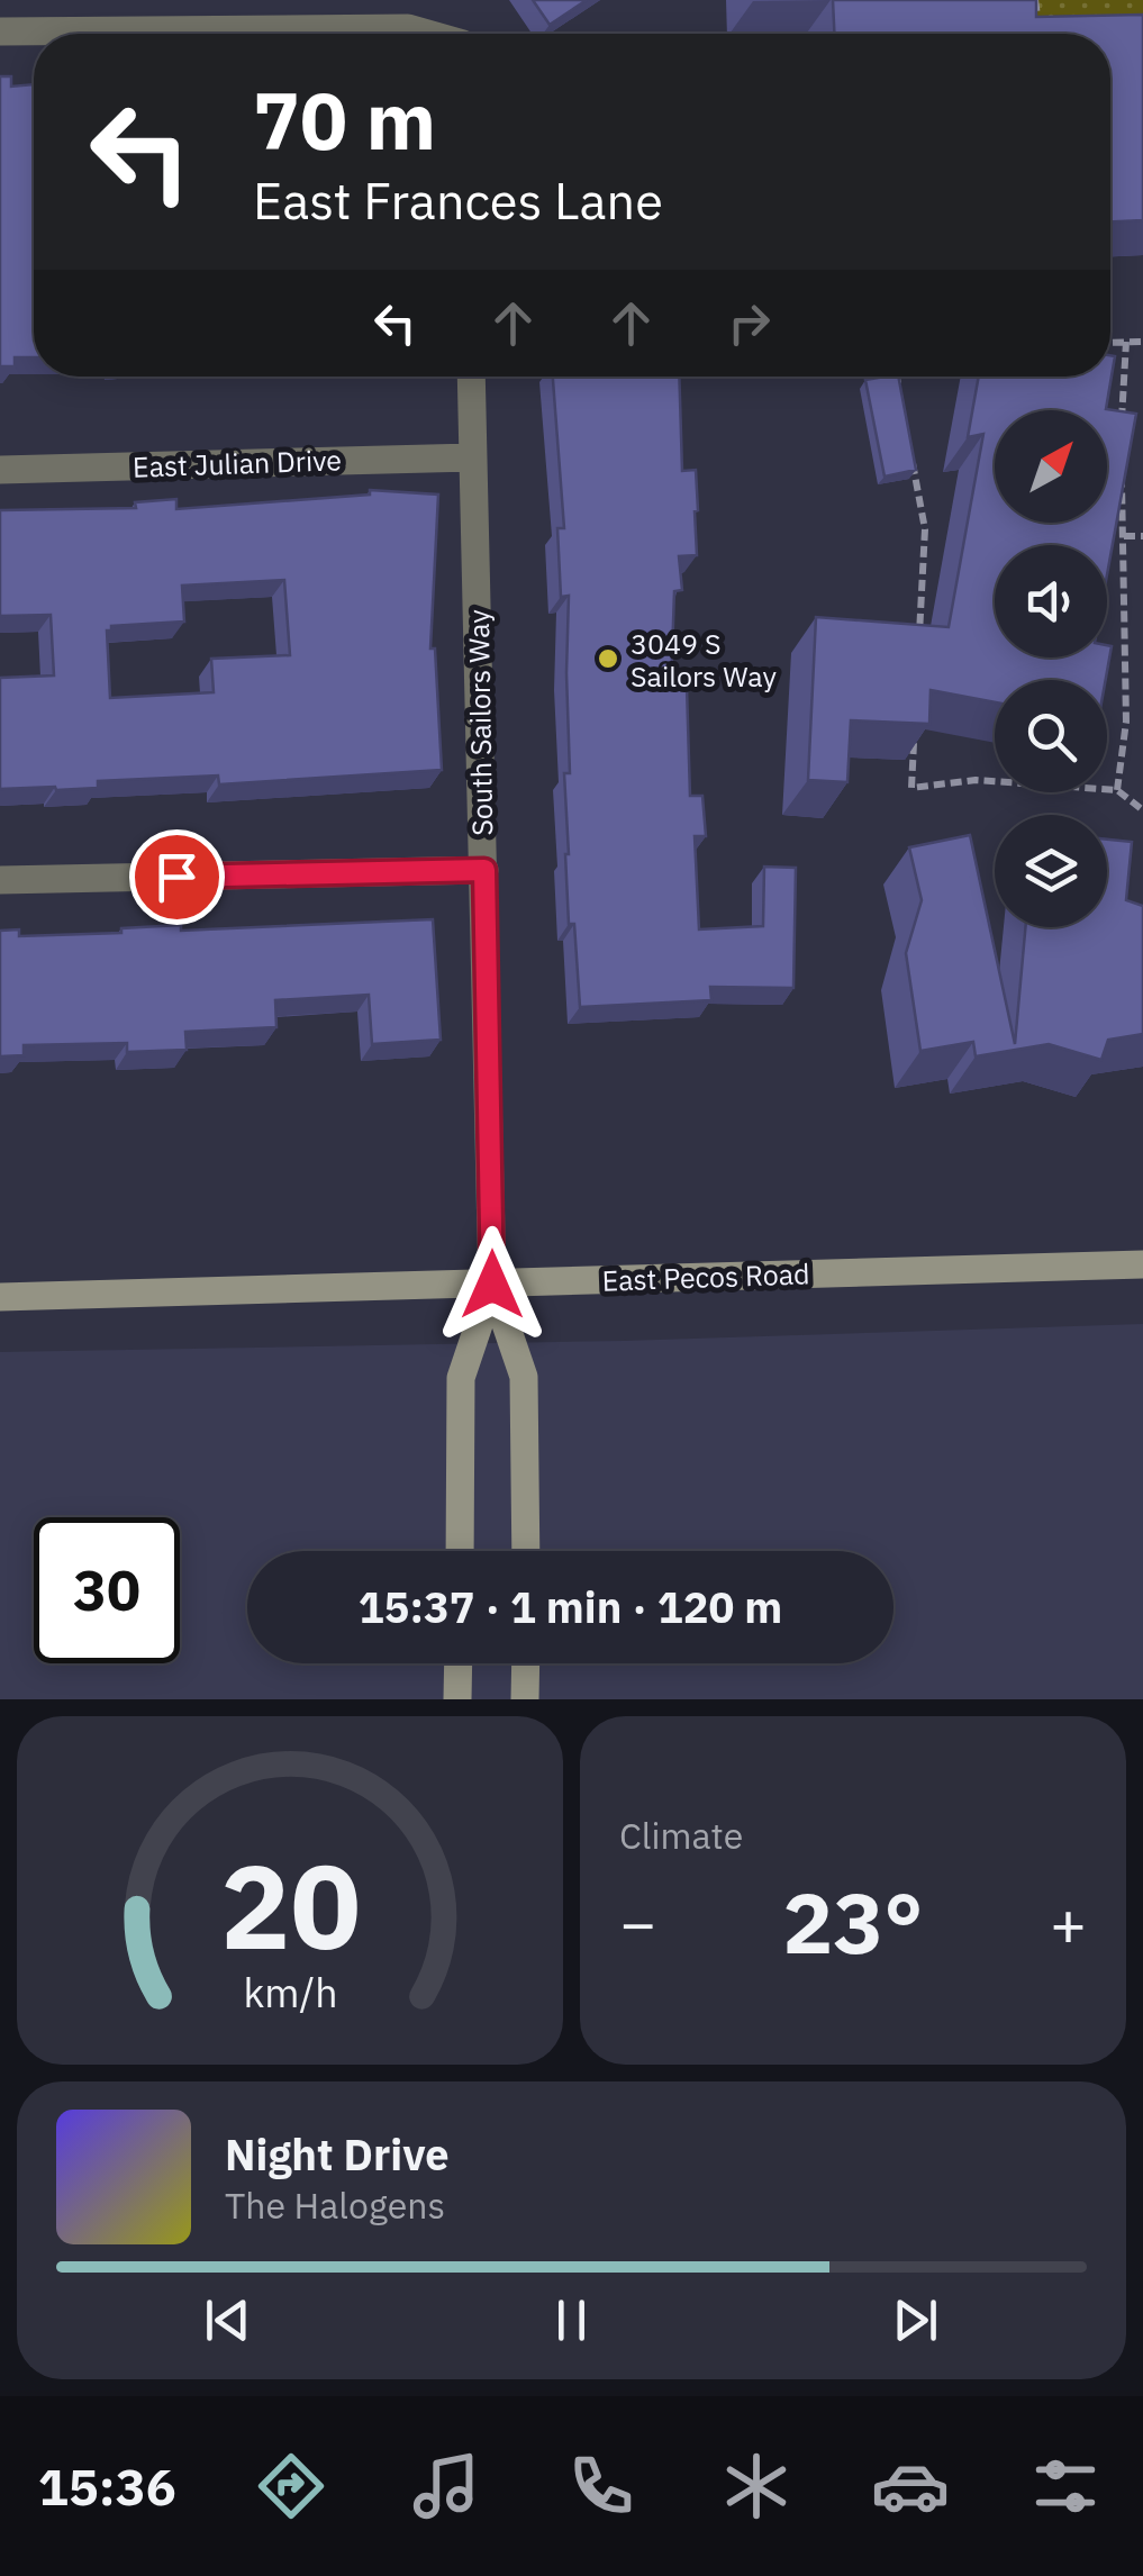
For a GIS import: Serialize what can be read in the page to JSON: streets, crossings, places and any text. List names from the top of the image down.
{
  "streets": {
    "main road": ["East Pecos Road"],
    "street": ["East Julian Drive", "South Sailors Way"]
  },
  "crossings": [
    ["East Julian Drive", "South Sailors Way"],
    ["South Sailors Way", "East Pecos Road"]
  ],
  "places": ["3049 S Sailors Way"],
  "north": "top right",
  "page": {
    "turn": ["70 m", "East Frances Lane"],
    "limit": "30",
    "trip": "15:37 · 1 min · 120 m",
    "tile": "Climate",
    "heat": ["−", "23°", "+"],
    "song": ["Night Drive", "The Halogens"],
    "tabs": "15:36",
    "gauge": ["20", "km/h"]
  }
}
